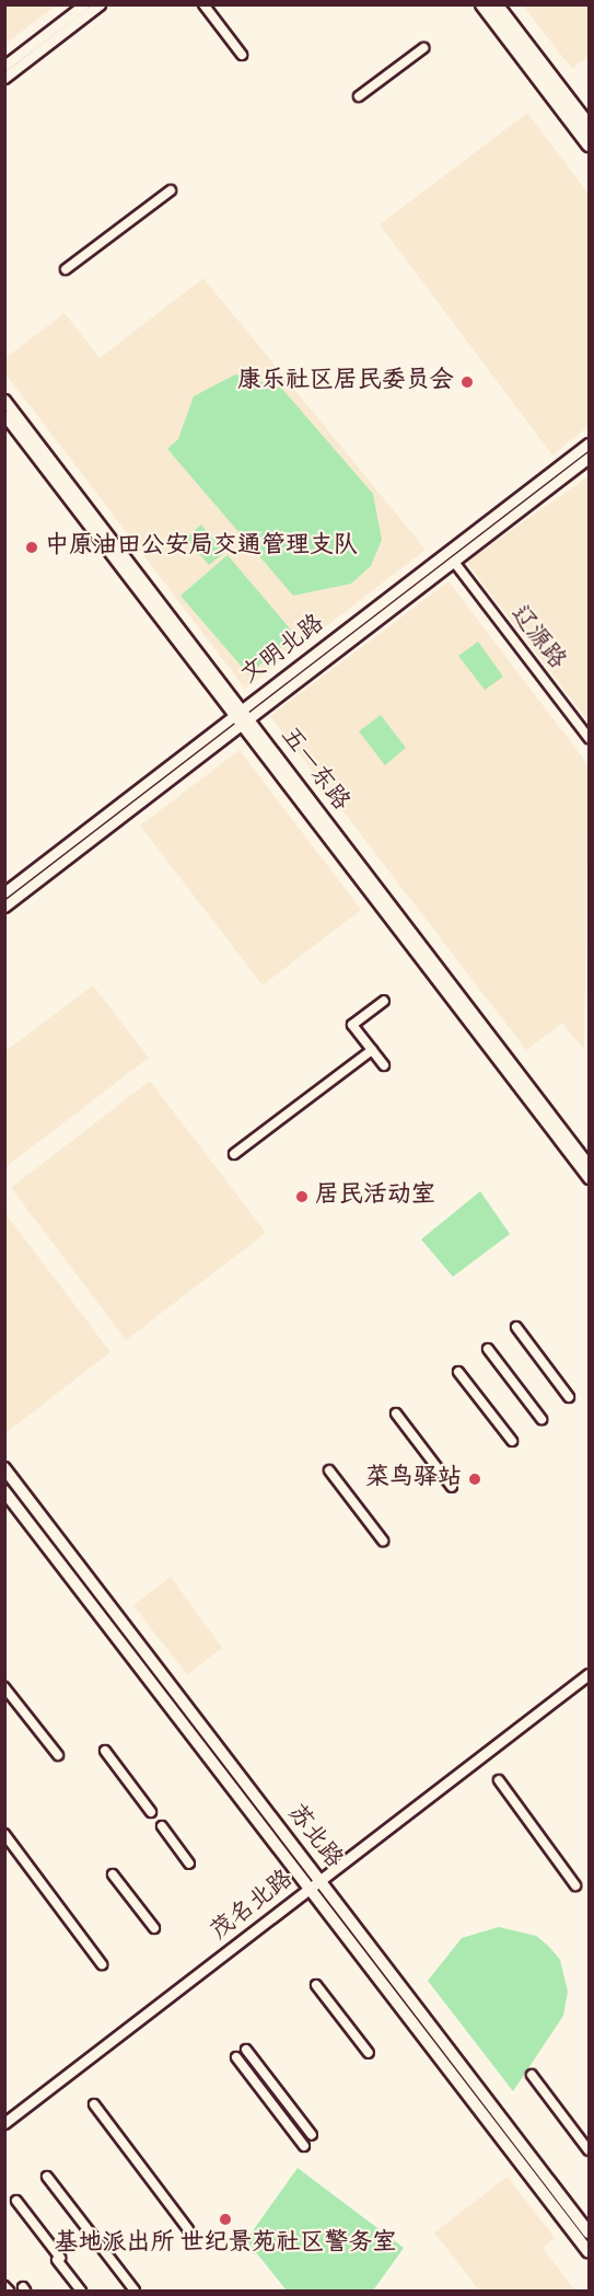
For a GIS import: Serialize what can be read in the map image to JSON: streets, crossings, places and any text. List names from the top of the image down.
{
  "streets": {
    "main road": ["苏北路"],
    "street": [
      "辽源路",
      "文明北路",
      "五一东路",
      "茂名北路"
    ]
  },
  "crossings": [
    ["辽源路", "文明北路"],
    ["文明北路", "五一东路"],
    ["苏北路", "茂名北路"]
  ],
  "places": [
    "康乐社区居民委员会",
    "中原油田公安局交通管理支队",
    "居民活动室",
    "菜鸟驿站",
    "基地派出所 世纪景苑社区警务室"
  ]
}
